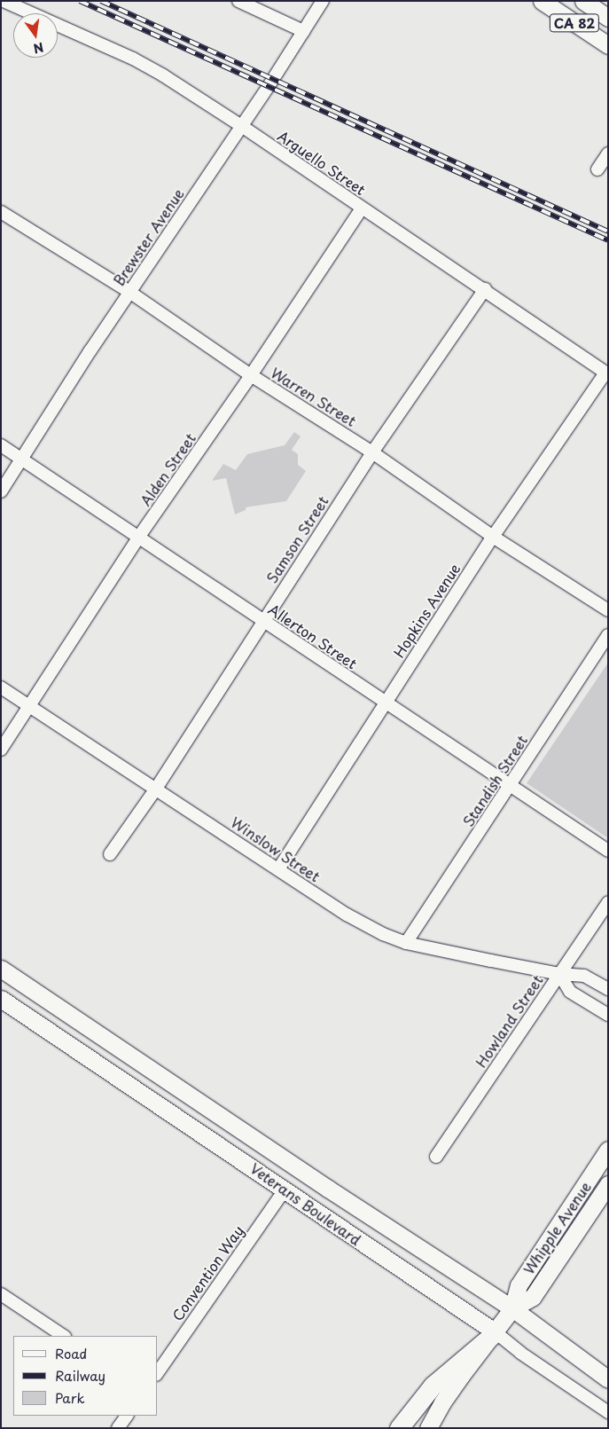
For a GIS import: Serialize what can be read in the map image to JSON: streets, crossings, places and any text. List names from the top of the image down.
{
  "streets": {
    "main road": ["CA 82", "Veterans Boulevard", "Whipple Avenue"],
    "street": [
      "Arguello Street",
      "Brewster Avenue",
      "Warren Street",
      "Alden Street",
      "Samson Street",
      "Hopkins Avenue",
      "Allerton Street",
      "Standish Street",
      "Winslow Street",
      "Howland Street",
      "Convention Way"
    ]
  },
  "crossings": [
    ["Arguello Street", "Brewster Avenue"],
    ["Arguello Street", "Alden Street"],
    ["Arguello Street", "Samson Street"],
    ["Arguello Street", "Hopkins Avenue"],
    ["Brewster Avenue", "Warren Street"],
    ["Brewster Avenue", "Allerton Street"],
    ["Warren Street", "Alden Street"],
    ["Warren Street", "Samson Street"],
    ["Warren Street", "Hopkins Avenue"],
    ["Alden Street", "Allerton Street"],
    ["Alden Street", "Winslow Street"],
    ["Samson Street", "Allerton Street"],
    ["Samson Street", "Winslow Street"],
    ["Hopkins Avenue", "Allerton Street"],
    ["Hopkins Avenue", "Winslow Street"],
    ["Allerton Street", "Standish Street"],
    ["Standish Street", "Winslow Street"],
    ["Winslow Street", "Howland Street"],
    ["Veterans Boulevard", "Whipple Avenue"],
    ["Veterans Boulevard", "Convention Way"]
  ],
  "legend": ["Road", "Railway", "Park"],
  "north": "bottom"
}
